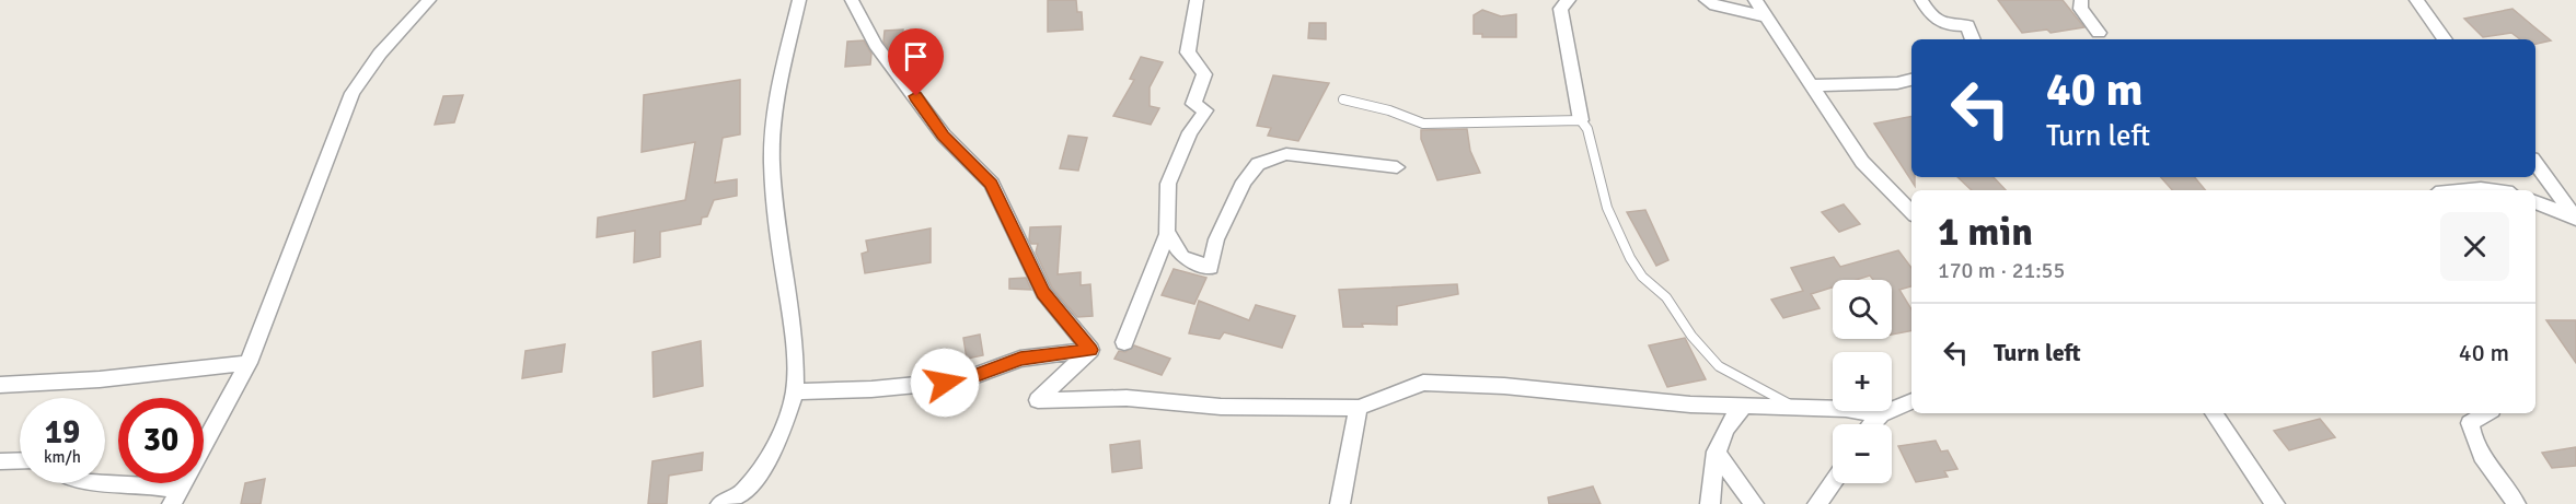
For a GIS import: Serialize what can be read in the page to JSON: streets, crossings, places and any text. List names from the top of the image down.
{
  "page": {
    "turn": ["40 m", "Turn left"],
    "heading": ["1 min", "170 m · 21:55"],
    "map_buttons": ["+", "−"],
    "list": [
      {
        "name": "Turn left",
        "value": "40 m"
      }
    ],
    "speed": "19 km/h",
    "limit": "30"
  }
}
